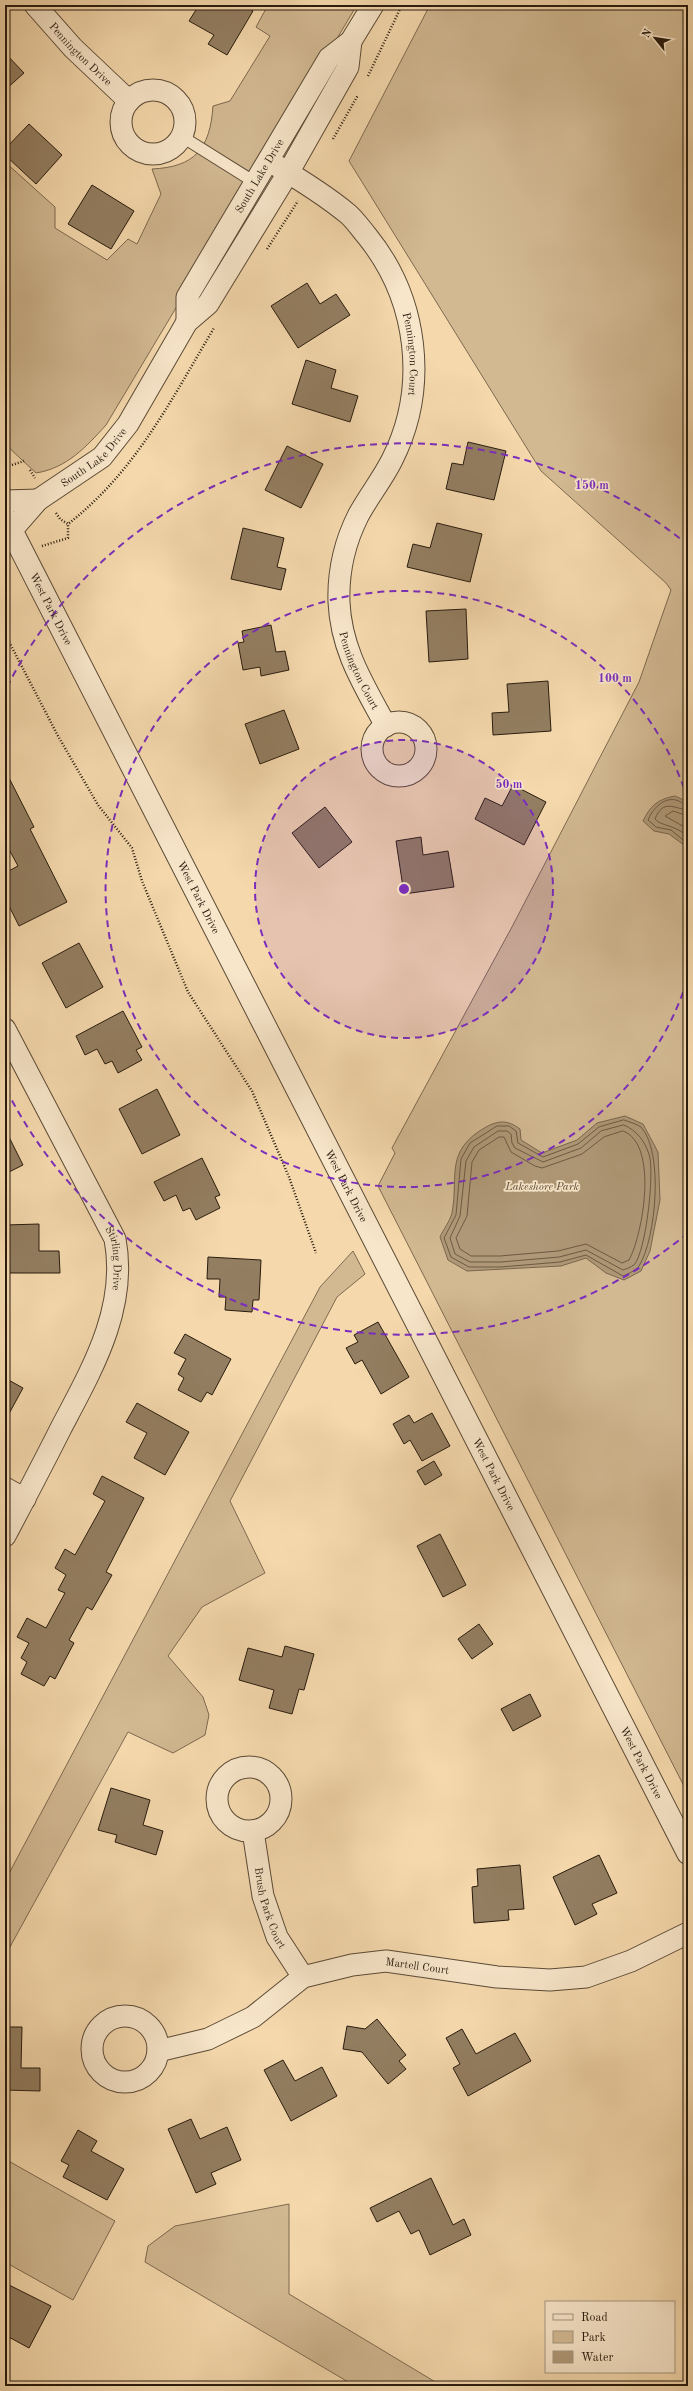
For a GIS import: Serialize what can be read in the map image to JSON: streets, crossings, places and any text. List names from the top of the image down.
{
  "streets": {
    "street": [
      "Pennington Drive",
      "South Lake Drive",
      "Pennington Court",
      "West Park Drive",
      "Stirling Drive",
      "Brush Park Court",
      "Martell Court"
    ]
  },
  "crossings": [
    ["South Lake Drive", "Pennington Court"],
    ["South Lake Drive", "West Park Drive"],
    ["Brush Park Court", "Martell Court"]
  ],
  "parks": ["Lakeshore Park"],
  "legend": ["Road", "Park", "Water"],
  "north": "top left",
  "rings": ["150 m", "100 m", "50 m"]
}
